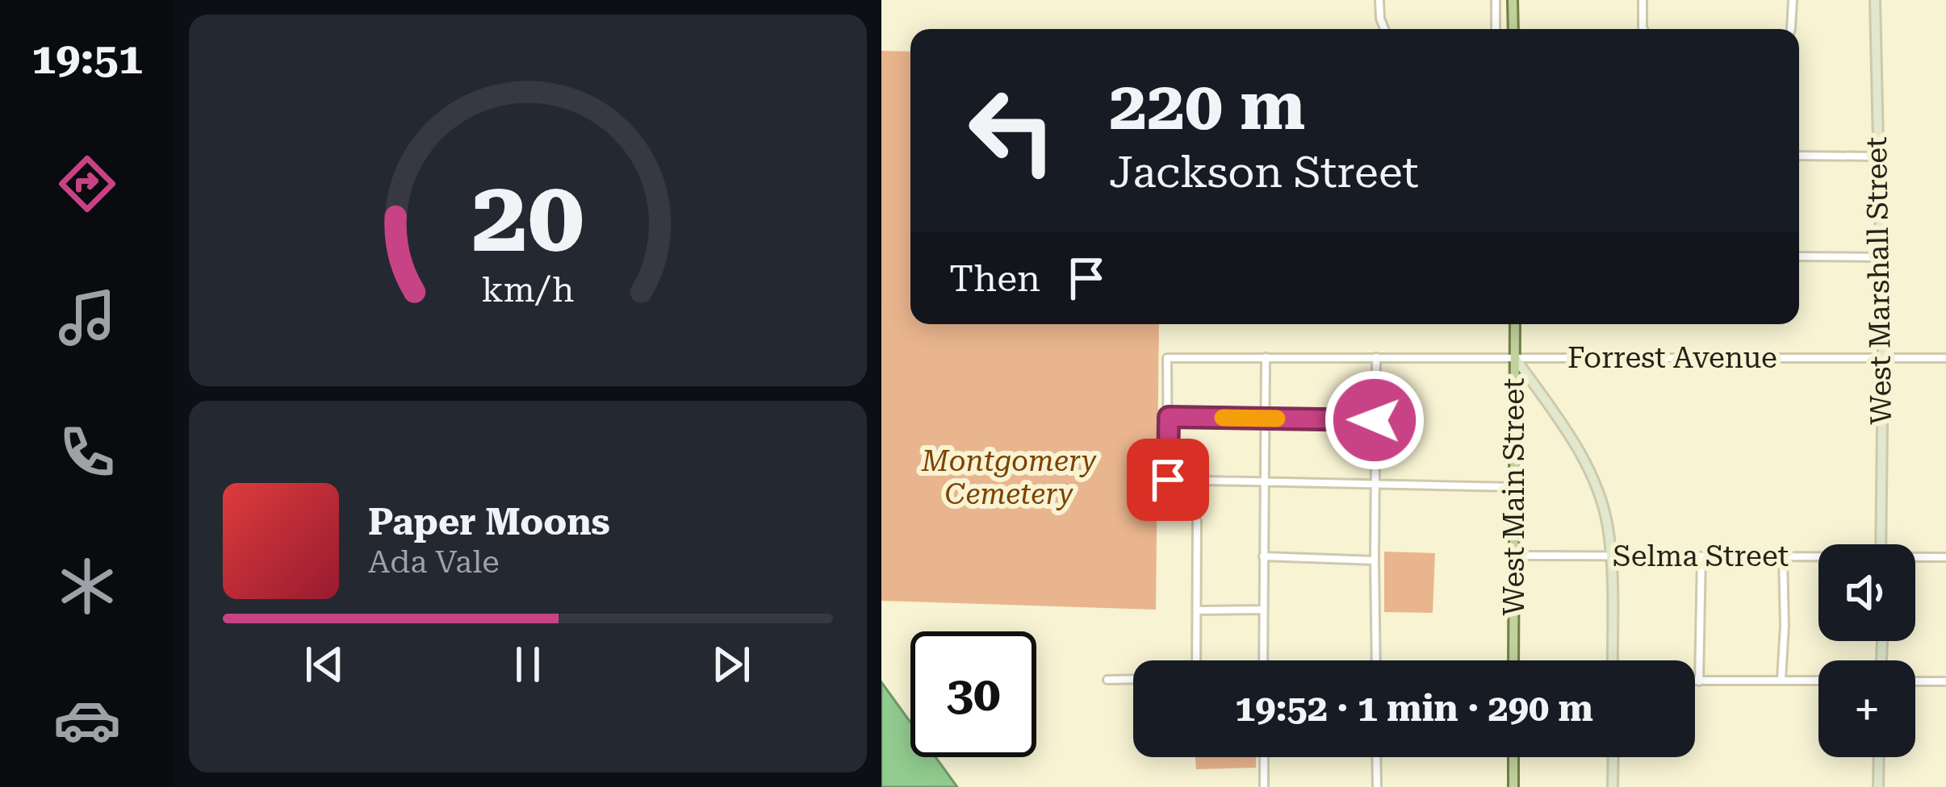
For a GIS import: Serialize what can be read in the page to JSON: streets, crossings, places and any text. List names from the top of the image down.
{
  "streets": {
    "main road": ["West Main Street"],
    "street": ["West Marshall Street", "Forrest Avenue", "Selma Street"]
  },
  "crossings": [
    ["West Marshall Street", "Forrest Avenue"],
    ["Forrest Avenue", "West Main Street"],
    ["West Main Street", "Selma Street"]
  ],
  "parks": ["Montgomery Cemetery"],
  "page": {
    "tabs": "19:51",
    "turn": ["220 m", "Jackson Street"],
    "then": "Then",
    "song": ["Paper Moons", "Ada Vale"],
    "map_buttons": "+",
    "limit": "30",
    "trip": "19:52 · 1 min · 290 m",
    "gauge": ["20", "km/h"]
  }
}
